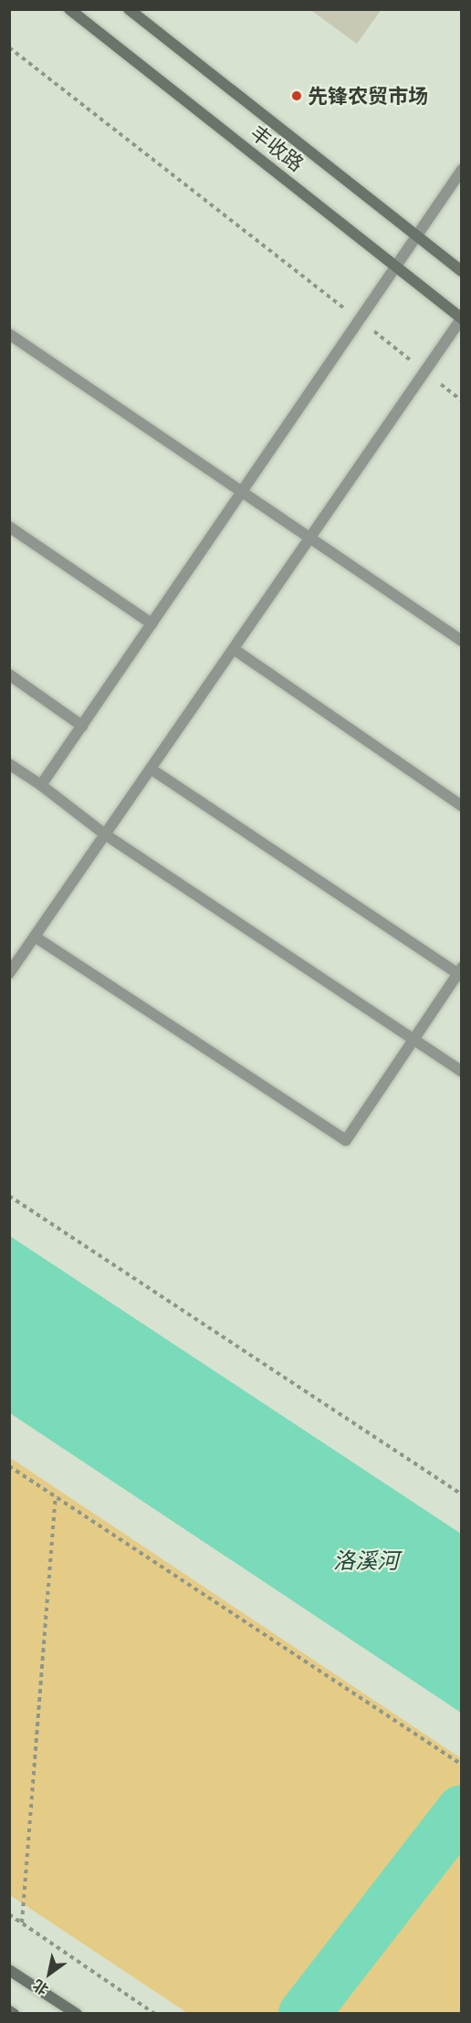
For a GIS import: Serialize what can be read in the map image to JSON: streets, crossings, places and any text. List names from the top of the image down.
{
  "streets": {
    "main road": ["丰收路"]
  },
  "water": ["洛溪河"],
  "places": ["先锋农贸市场"],
  "north": "bottom left"
}
